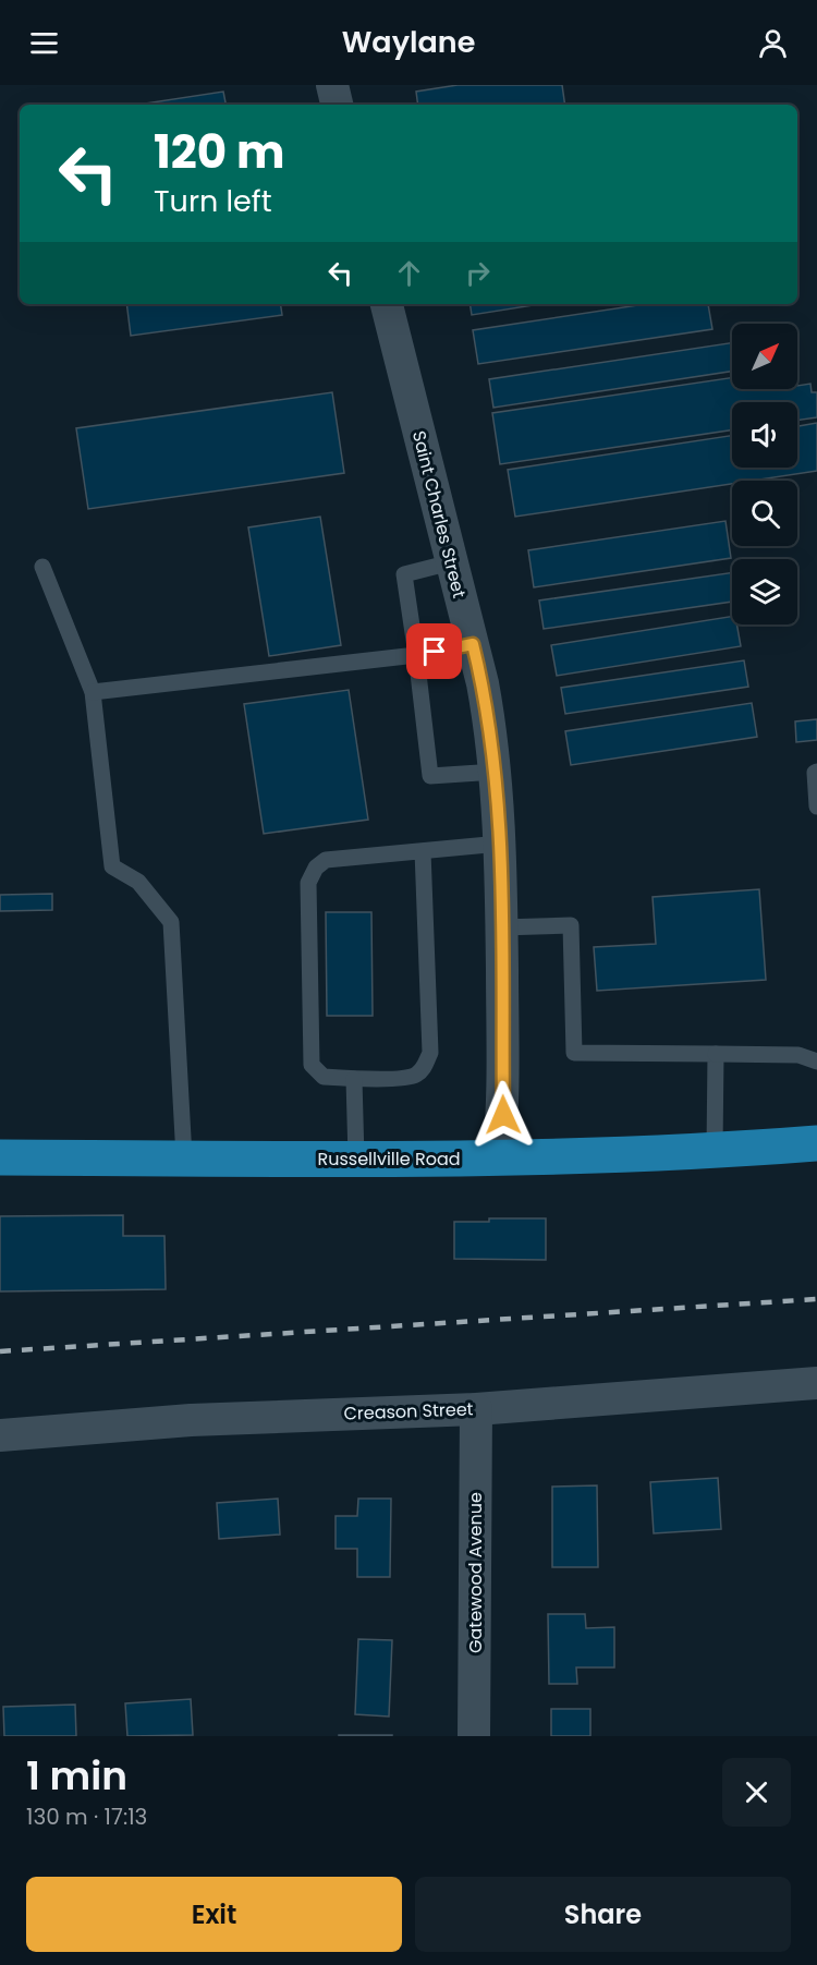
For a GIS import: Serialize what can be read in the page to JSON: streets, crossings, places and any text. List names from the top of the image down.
{
  "streets": {
    "main road": ["Russellville Road"],
    "street": ["Saint Charles Street", "Creason Street", "Gatewood Avenue"]
  },
  "crossings": [
    ["Saint Charles Street", "Russellville Road"],
    ["Creason Street", "Gatewood Avenue"]
  ],
  "north": "top right",
  "page": {
    "header": "Waylane",
    "turn": ["120 m", "Turn left"],
    "heading": ["1 min", "130 m · 17:13"],
    "buttons": ["Exit", "Share"]
  }
}
